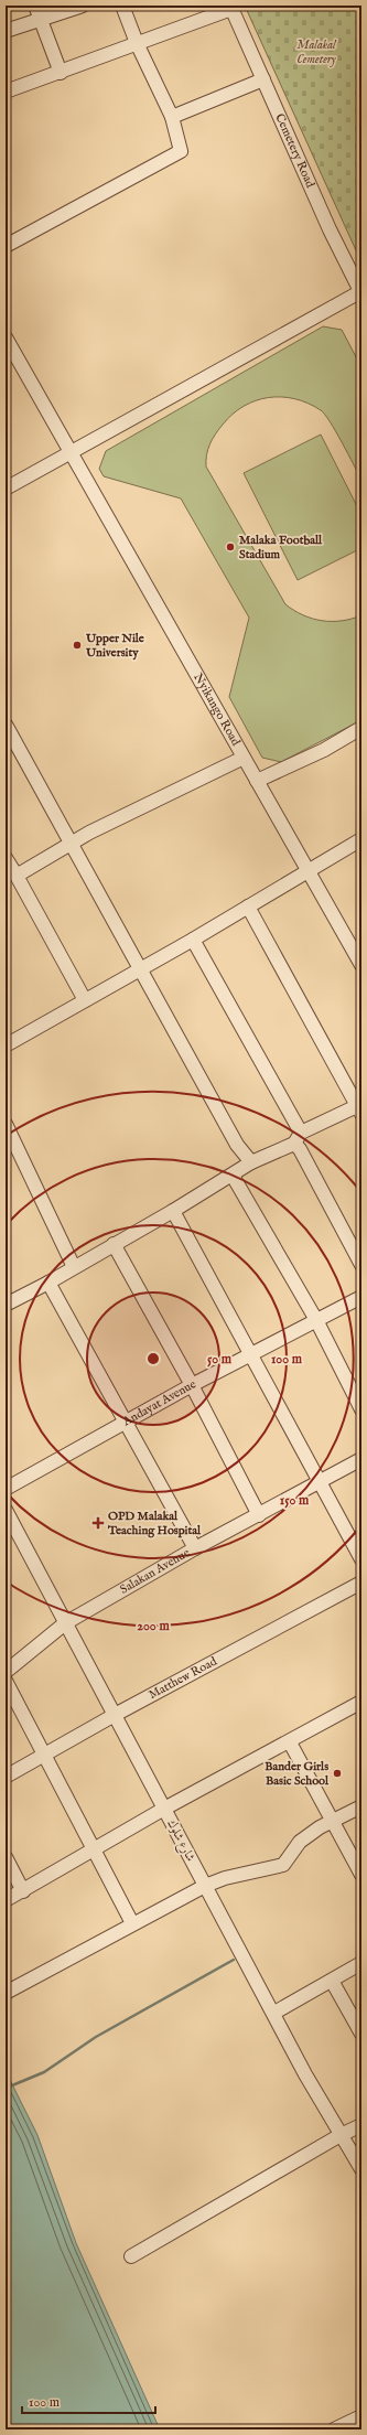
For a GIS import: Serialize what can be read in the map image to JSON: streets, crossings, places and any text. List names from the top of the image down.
{
  "streets": {
    "street": [
      "Cemetery Road",
      "Nyikango Road",
      "Andayat Avenue",
      "Salakan Avenue",
      "Matthew Road",
      "شارع شلوك"
    ]
  },
  "crossings": [
    ["Salakan Avenue", "شارع شلوك"],
    ["Matthew Road", "شارع شلوك"]
  ],
  "parks": ["Malakal Cemetery"],
  "places": {
    "other": ["Malaka Football Stadium", "Upper Nile University", "Bander Girls Basic School"],
    "health": ["OPD Malakal Teaching Hospital"]
  },
  "scale_bar": "100 m",
  "rings": [
    "50 m",
    "100 m",
    "150 m",
    "200 m"
  ]
}
